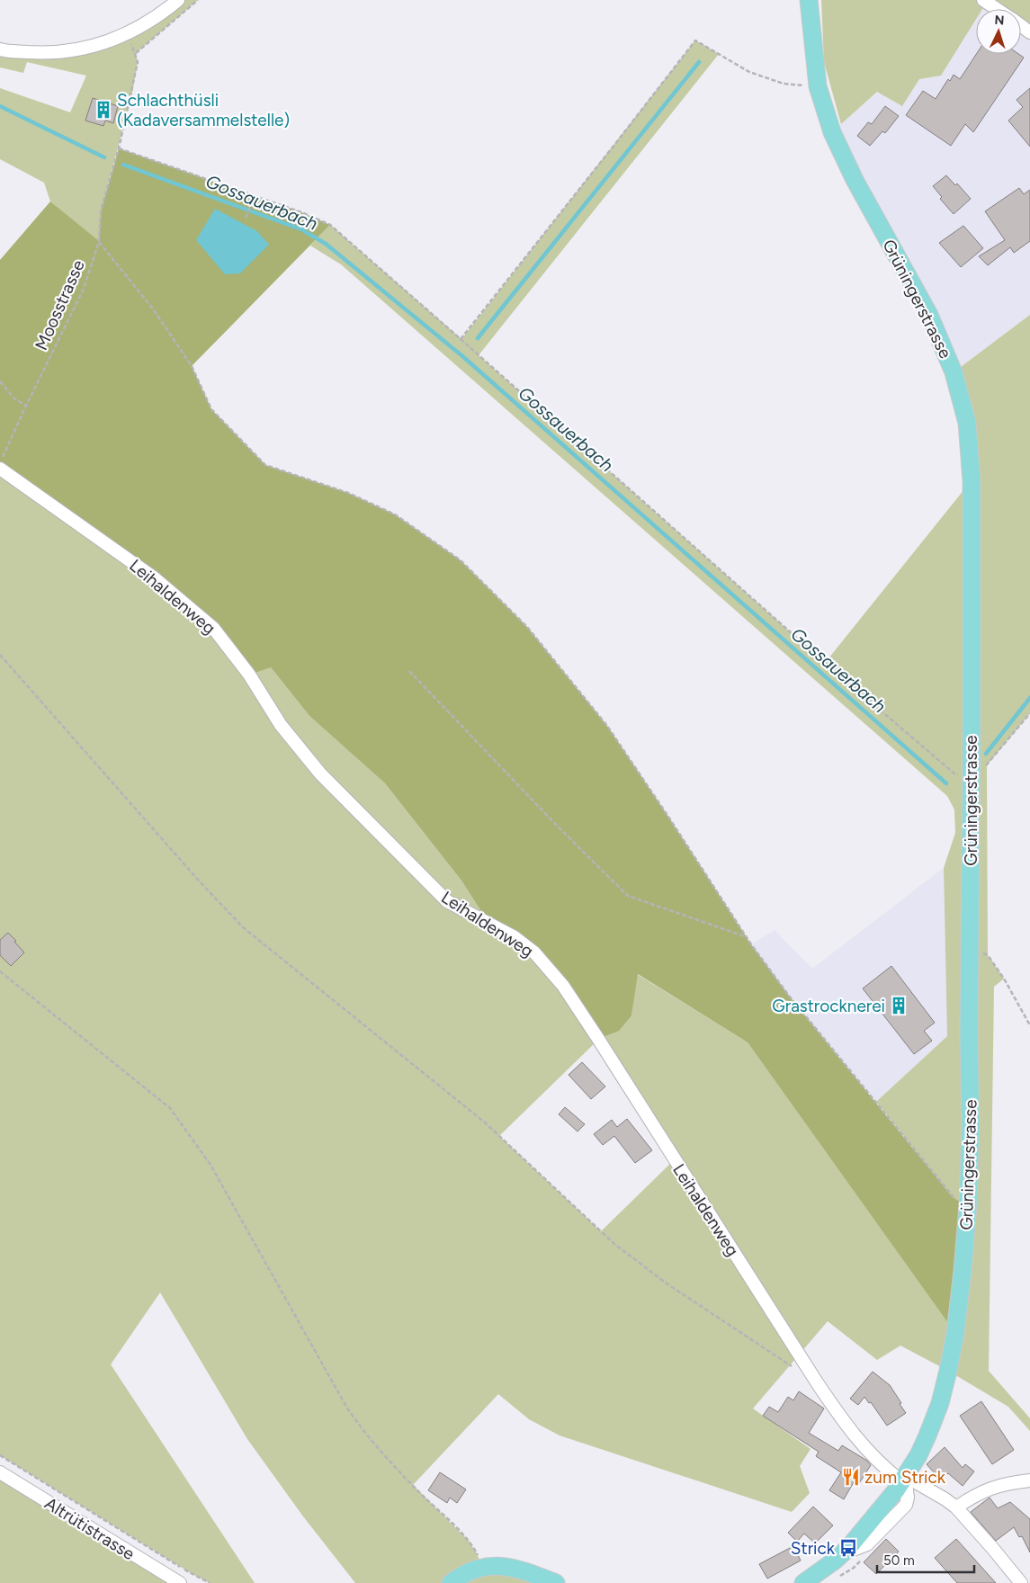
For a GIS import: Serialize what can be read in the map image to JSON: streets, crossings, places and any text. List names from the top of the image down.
{
  "streets": {
    "main road": ["Grüningerstrasse"],
    "street": ["Leihaldenweg", "Altrütistrasse"],
    "path": ["Moosstrasse"]
  },
  "crossings": [
    ["Grüningerstrasse", "Leihaldenweg"]
  ],
  "water": ["Gossauerbach"],
  "places": {
    "building": ["Schlachthüsli (Kadaversammelstelle)", "Grastrocknerei"],
    "restaurant": ["zum Strick"],
    "bus stop": ["Strick"]
  },
  "scale_bar": "50 m",
  "north": "top"
}
